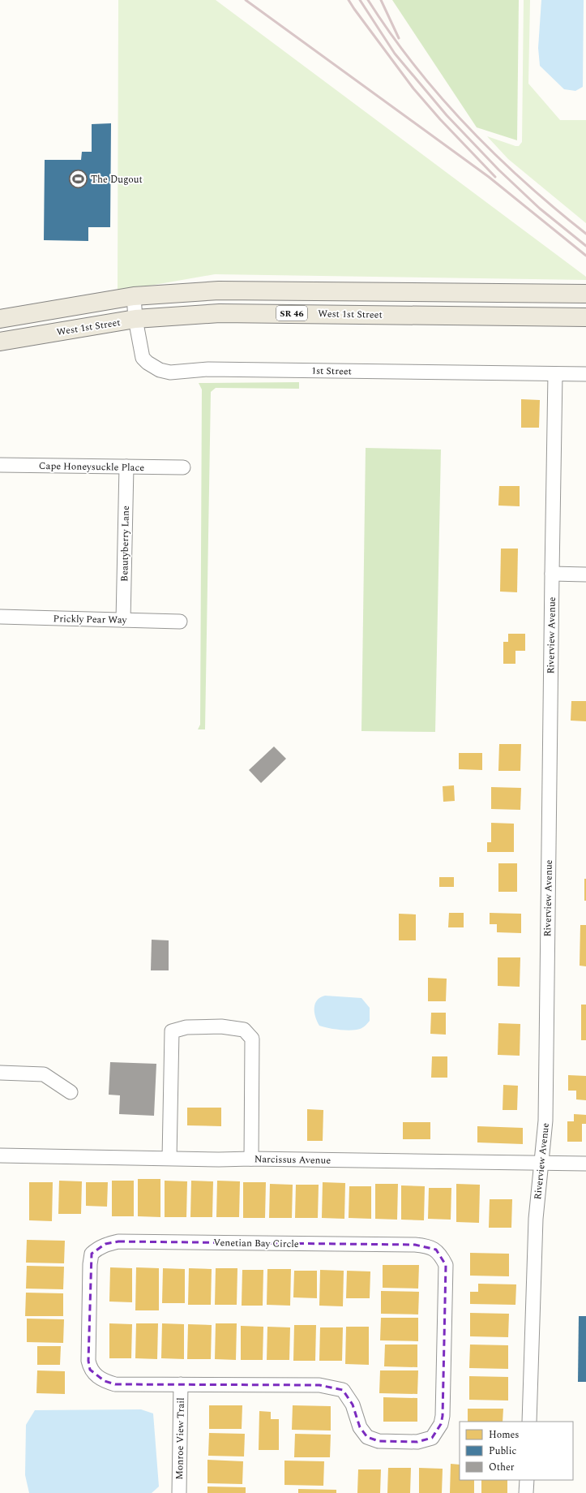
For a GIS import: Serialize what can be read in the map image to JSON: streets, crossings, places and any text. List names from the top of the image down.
{
  "streets": {
    "main road": ["SR 46", "West 1st Street"],
    "street": [
      "1st Street",
      "Cape Honeysuckle Place",
      "Beautyberry Lane",
      "Prickly Pear Way",
      "Riverview Avenue",
      "Narcissus Avenue",
      "Venetian Bay Circle",
      "Monroe View Trail"
    ]
  },
  "crossings": [
    ["West 1st Street", "1st Street"],
    ["1st Street", "Riverview Avenue"],
    ["Cape Honeysuckle Place", "Beautyberry Lane"],
    ["Beautyberry Lane", "Prickly Pear Way"],
    ["Riverview Avenue", "Narcissus Avenue"],
    ["Venetian Bay Circle", "Monroe View Trail"]
  ],
  "places": {
    "sports": ["The Dugout"]
  },
  "legend": ["Homes", "Public", "Other"]
}
